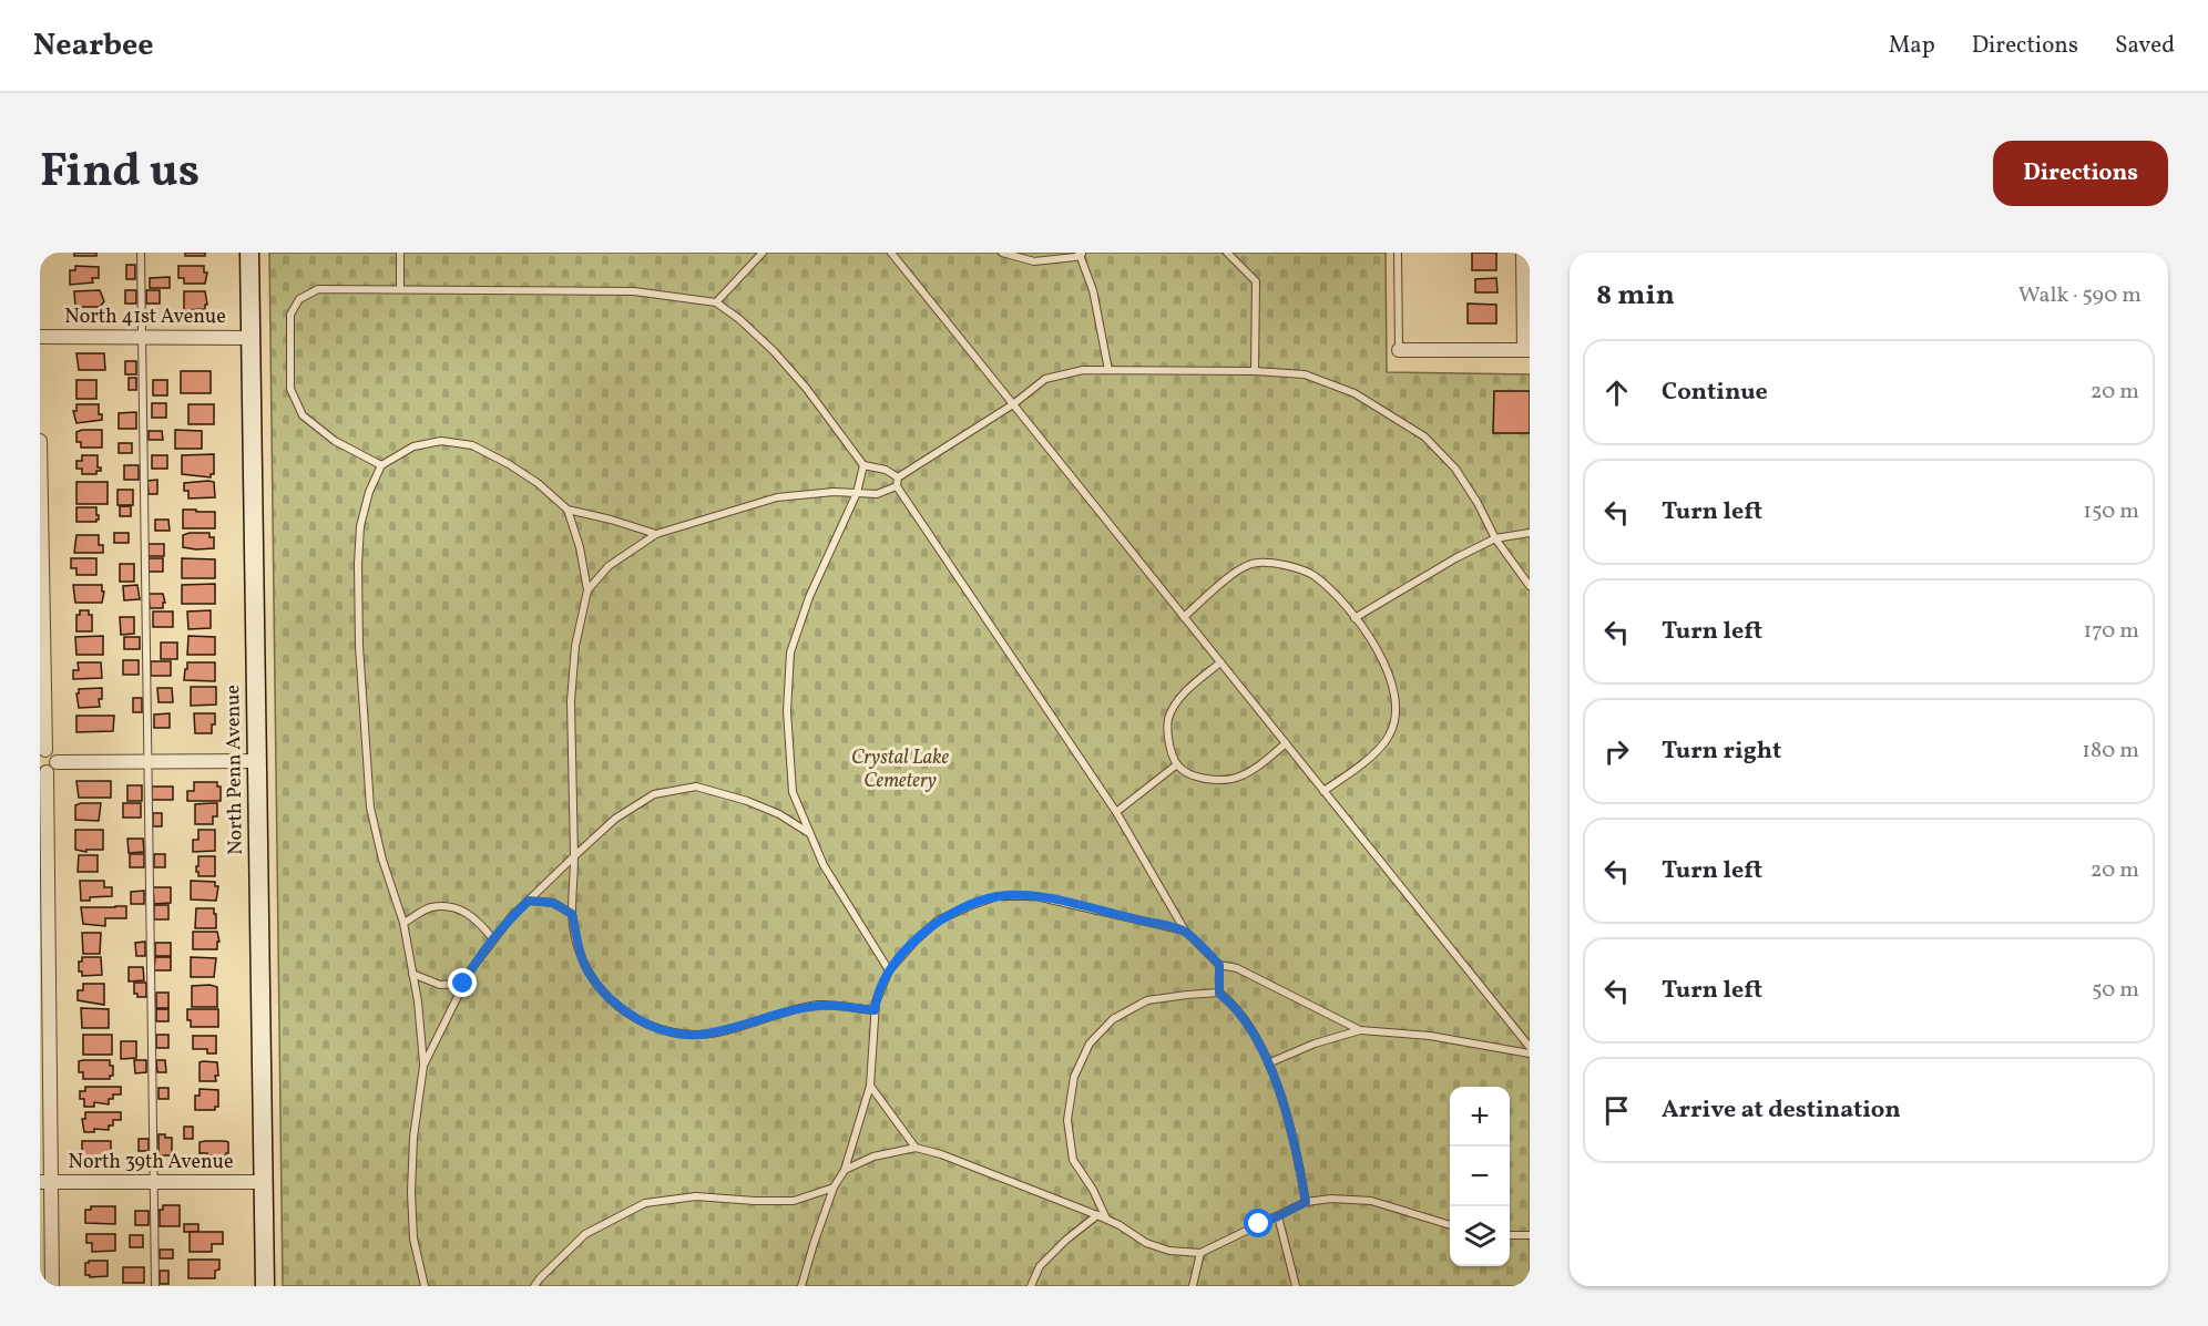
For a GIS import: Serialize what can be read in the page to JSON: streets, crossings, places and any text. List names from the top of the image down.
{
  "streets": {
    "main road": ["North Penn Avenue"],
    "street": ["North 41st Avenue", "North 39th Avenue"]
  },
  "crossings": [
    ["North 41st Avenue", "North Penn Avenue"],
    ["North Penn Avenue", "North 39th Avenue"]
  ],
  "parks": ["Crystal Lake Cemetery"],
  "page": {
    "header": "Nearbee",
    "nav": ["Map", "Directions", "Saved"],
    "title": "Find us",
    "buttons": "Directions",
    "heading": ["8 min", "Walk · 590 m"],
    "list": [
      ["Continue", "20 m"],
      ["Turn left", "150 m"],
      ["Turn left", "170 m"],
      ["Turn right", "180 m"],
      ["Turn left", "20 m"],
      ["Turn left", "50 m"],
      "Arrive at destination"
    ],
    "map_buttons": ["+", "−"]
  }
}
